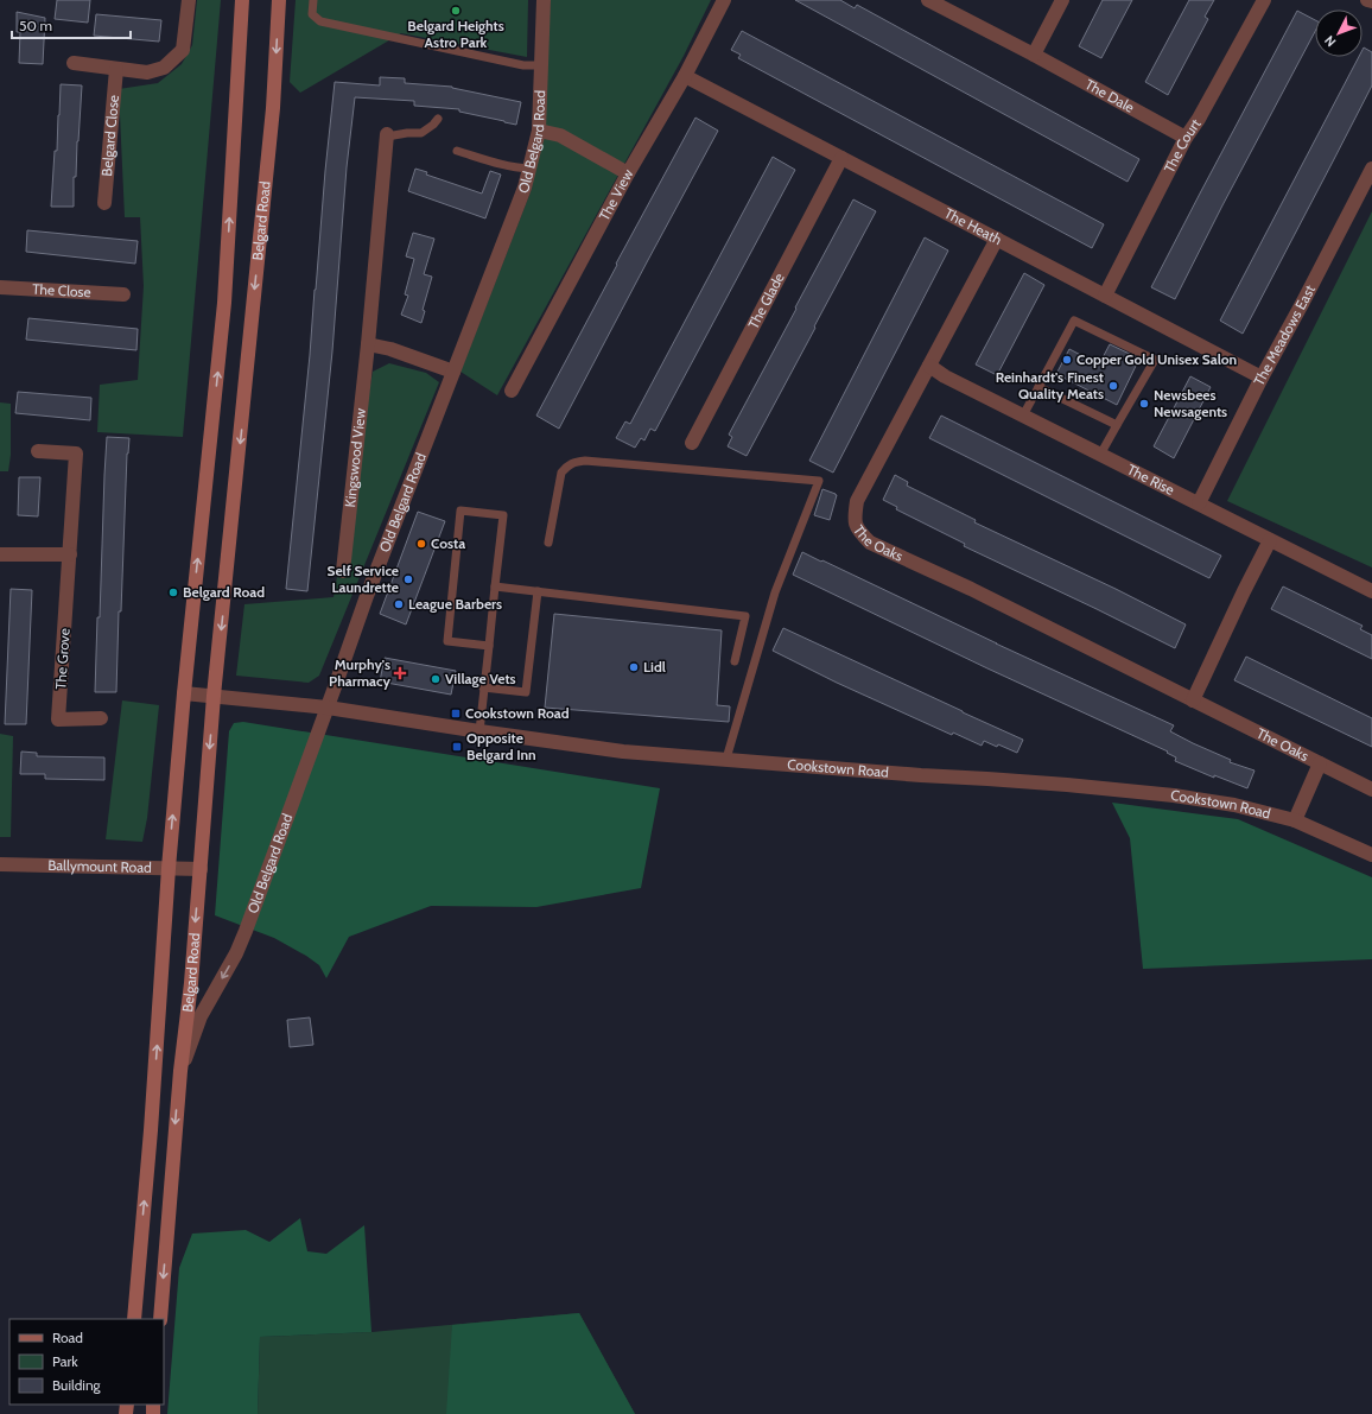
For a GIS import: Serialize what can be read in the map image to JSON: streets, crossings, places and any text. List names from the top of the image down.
{
  "streets": {
    "main road": ["Belgard Road"],
    "street": [
      "The Dale",
      "Belgard Close",
      "Old Belgard Road",
      "The Court",
      "The View",
      "The Heath",
      "The Close",
      "The Glade",
      "The Meadows East",
      "Kingswood View",
      "The Rise",
      "The Oaks",
      "The Grove",
      "Cookstown Road",
      "Ballymount Road"
    ]
  },
  "crossings": [
    ["The Dale", "The Court"],
    ["Old Belgard Road", "Belgard Road"],
    ["Old Belgard Road", "Cookstown Road"],
    ["The Court", "The Heath"],
    ["The View", "The Heath"],
    ["Belgard Road", "Cookstown Road"],
    ["Belgard Road", "Ballymount Road"],
    ["The Heath", "The Glade"],
    ["The Heath", "The Meadows East"],
    ["The Heath", "The Oaks"],
    ["The Meadows East", "The Rise"],
    ["The Rise", "The Oaks"]
  ],
  "places": {
    "other": [
      "Belgard Heights Astro Park",
      "Copper Gold Unisex Salon",
      "Reinhardt's Finest Quality Meats",
      "Newsbees Newsagents",
      "Costa",
      "Self Service Laundrette",
      "Belgard Road",
      "League Barbers",
      "Lidl",
      "Village Vets"
    ],
    "health": ["Murphy's Pharmacy"],
    "transit": ["Cookstown Road", "Opposite Belgard Inn"]
  },
  "legend": ["Road", "Park", "Building"],
  "scale_bar": "50 m",
  "north": "bottom left"
}
